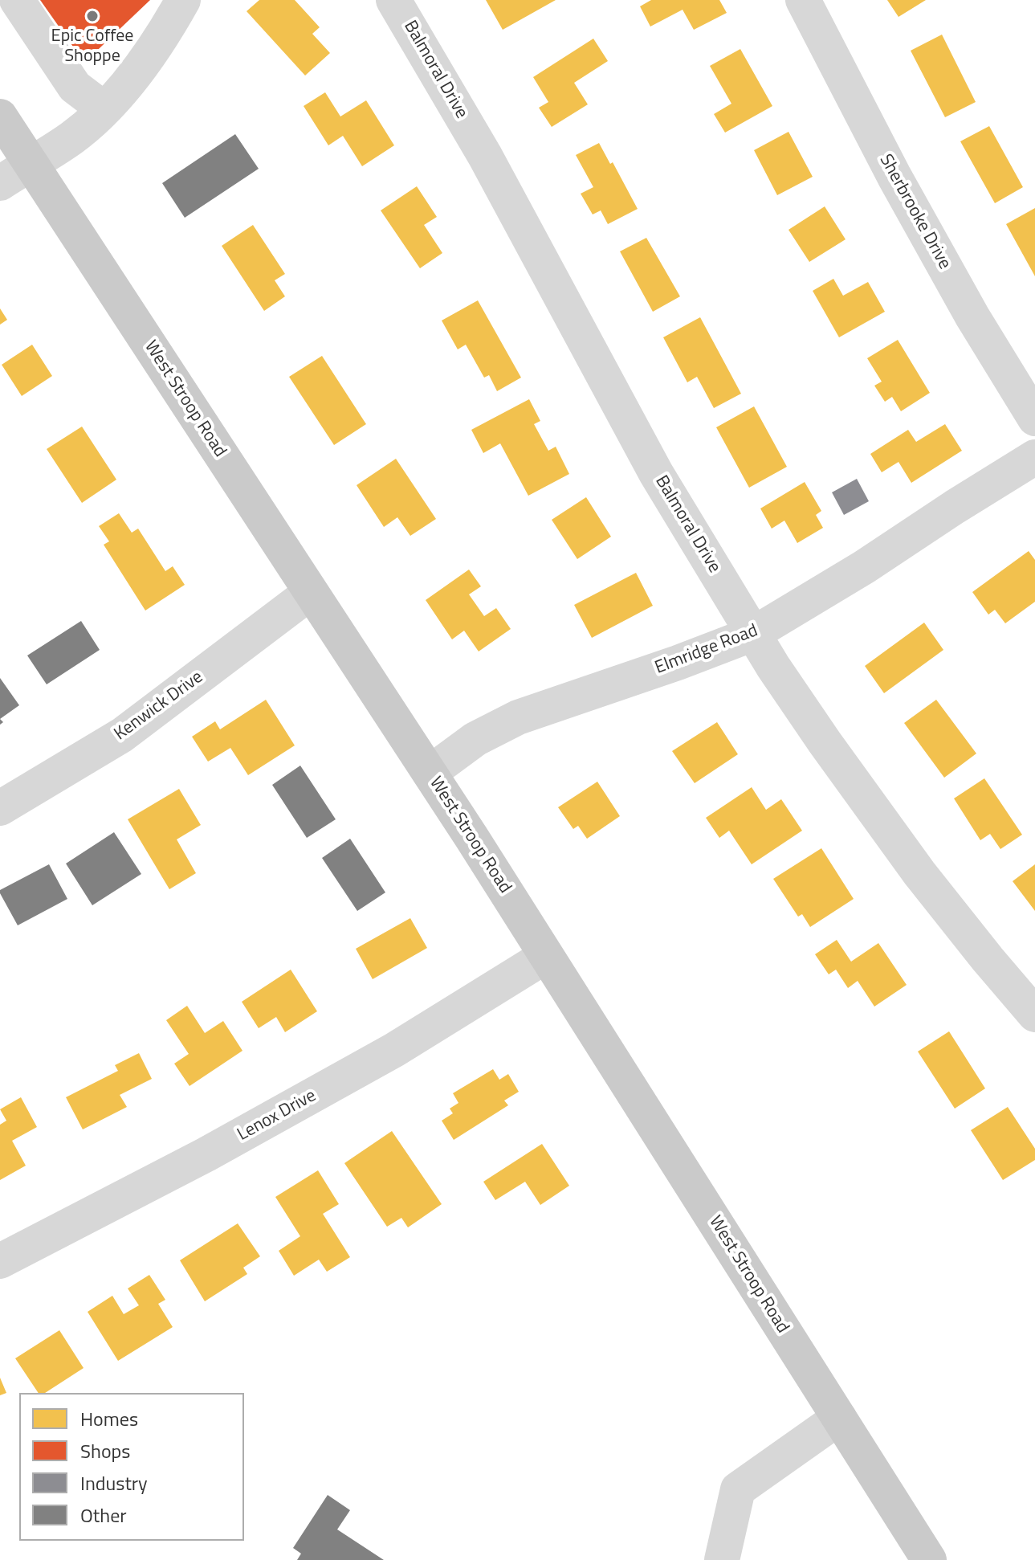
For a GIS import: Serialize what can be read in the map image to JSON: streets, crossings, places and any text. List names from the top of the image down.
{
  "streets": {
    "main road": ["West Stroop Road"],
    "street": [
      "Balmoral Drive",
      "Sherbrooke Drive",
      "Elmridge Road",
      "Kenwick Drive",
      "Lenox Drive"
    ]
  },
  "crossings": [
    ["Balmoral Drive", "Elmridge Road"],
    ["West Stroop Road", "Elmridge Road"],
    ["West Stroop Road", "Kenwick Drive"],
    ["West Stroop Road", "Lenox Drive"]
  ],
  "places": ["Epic Coffee Shoppe"],
  "legend": [
    "Homes",
    "Shops",
    "Industry",
    "Other"
  ]
}
